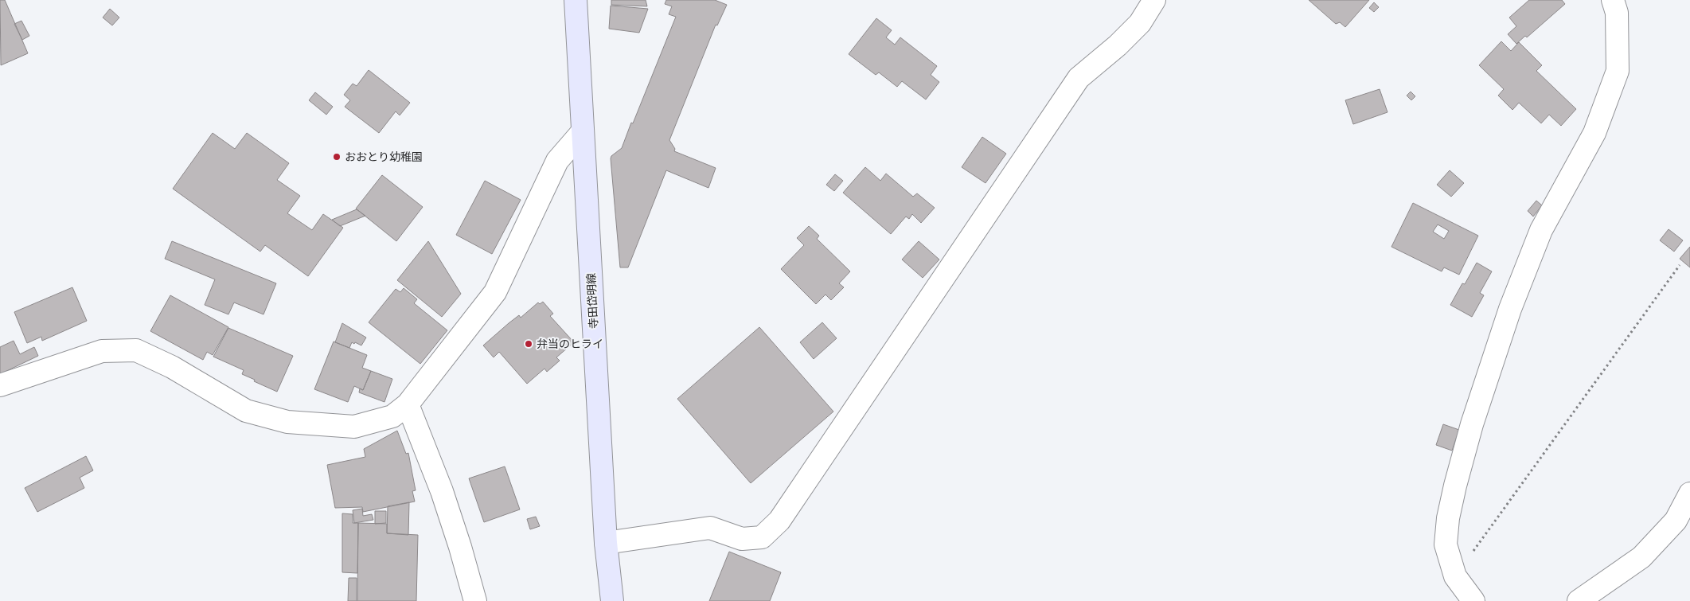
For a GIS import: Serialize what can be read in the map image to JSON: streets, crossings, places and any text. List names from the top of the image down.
{
  "streets": {
    "main road": ["寺田岱明線"]
  },
  "places": ["おおとり幼稚園", "弁当のヒライ"]
}
